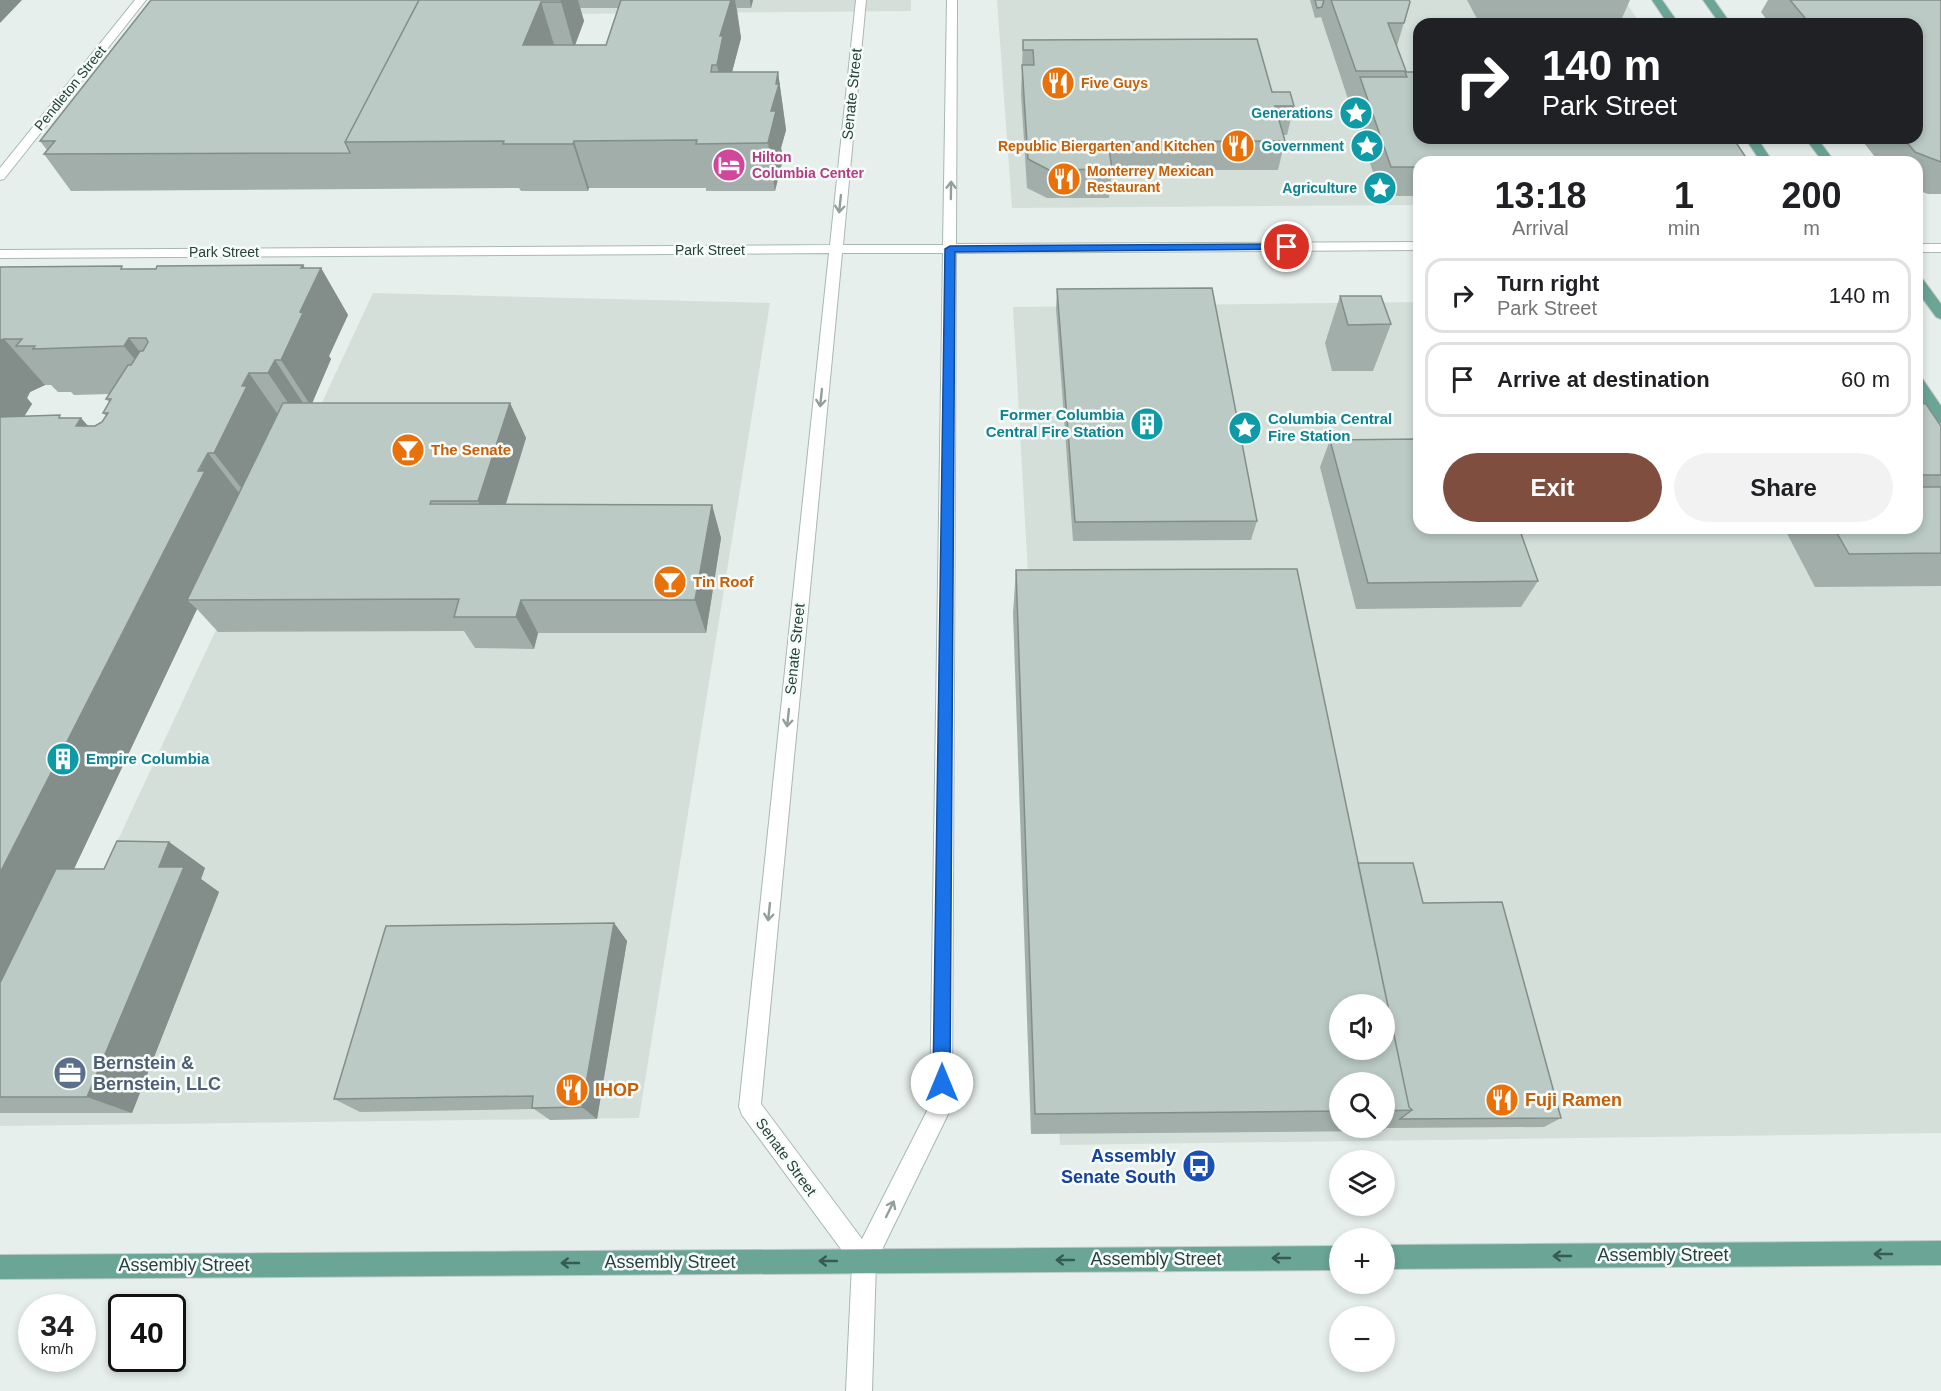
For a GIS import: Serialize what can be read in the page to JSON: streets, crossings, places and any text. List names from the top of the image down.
{
  "streets": {
    "main road": ["Assembly Street"],
    "street": ["Pendleton Street", "Senate Street", "Park Street"]
  },
  "crossings": [
    ["Senate Street", "Park Street"],
    ["Senate Street", "Assembly Street"]
  ],
  "one_way": ["Assembly Street"],
  "places": {
    "restaurant": [
      "Five Guys",
      "Republic Biergarten and Kitchen",
      "Monterrey Mexican Restaurant",
      "IHOP",
      "Fuji Ramen"
    ],
    "place": [
      "Generations",
      "Government",
      "Agriculture",
      "Columbia Central Fire Station"
    ],
    "hotel": ["Hilton Columbia Center"],
    "building": ["Former Columbia Central Fire Station", "Empire Columbia"],
    "bar": ["The Senate", "Tin Roof"],
    "office": ["Bernstein & Bernstein, LLC"],
    "bus stop": ["Assembly Senate South"]
  },
  "page": {
    "turn": ["140 m", "Park Street"],
    "eta": [
      "13:18",
      "Arrival",
      "1",
      "min",
      "200",
      "m"
    ],
    "list": [
      {
        "name": "Turn right",
        "note": "Park Street",
        "value": "140 m"
      },
      {
        "name": "Arrive at destination",
        "value": "60 m"
      }
    ],
    "buttons": ["Exit", "Share"],
    "map_buttons": ["+", "−"],
    "speed": "34 km/h",
    "limit": "40"
  }
}
